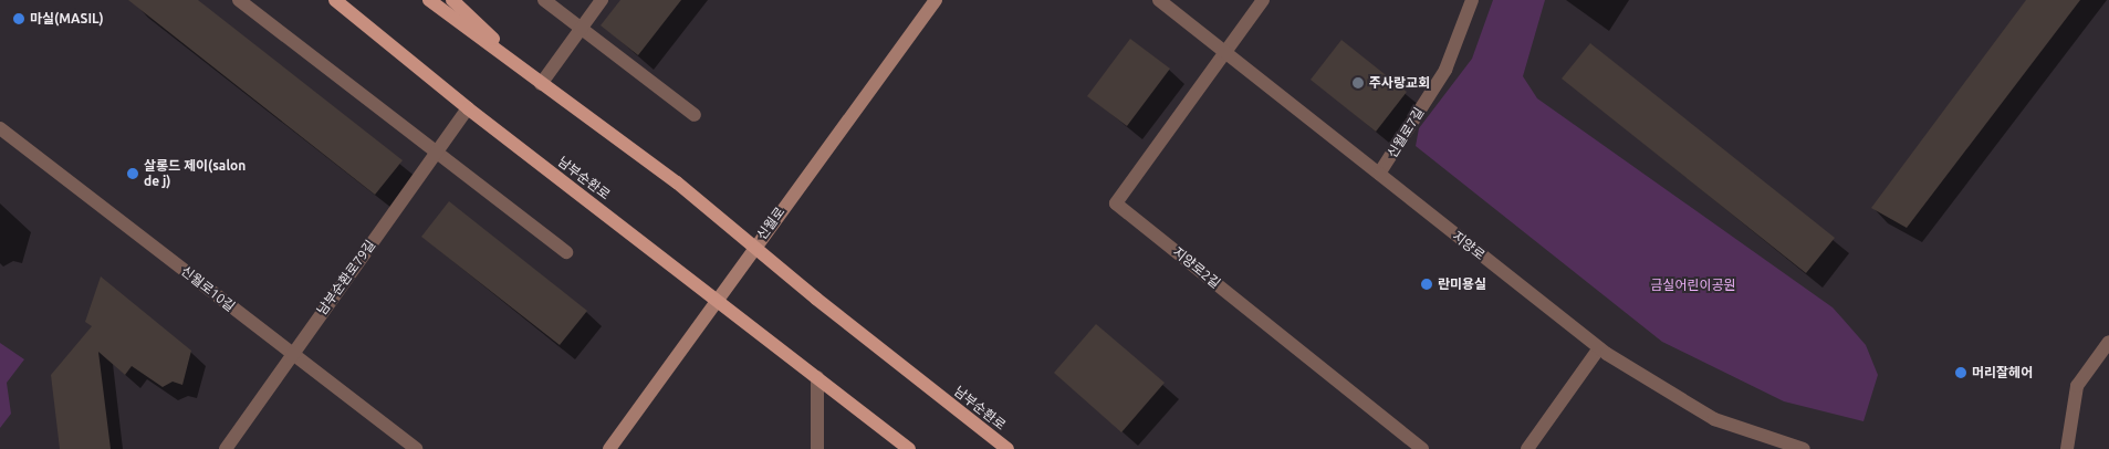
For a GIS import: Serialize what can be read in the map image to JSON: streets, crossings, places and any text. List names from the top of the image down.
{
  "streets": {
    "main road": ["남부순환로", "신월로"],
    "street": [
      "신월로7길",
      "지양로",
      "지양로2길",
      "남부순환로79길",
      "신월로10길"
    ]
  },
  "crossings": [
    ["신월로7길", "지양로"],
    ["남부순환로", "신월로"],
    ["남부순환로", "남부순환로79길"],
    ["지양로", "지양로2길"],
    ["남부순환로79길", "신월로10길"]
  ],
  "parks": ["금실어린이공원"],
  "places": [
    "마실(MASIL)",
    "주사랑교회",
    "살롱드 제이(salon de j)",
    "란미용실",
    "머리잘헤어"
  ]
}
